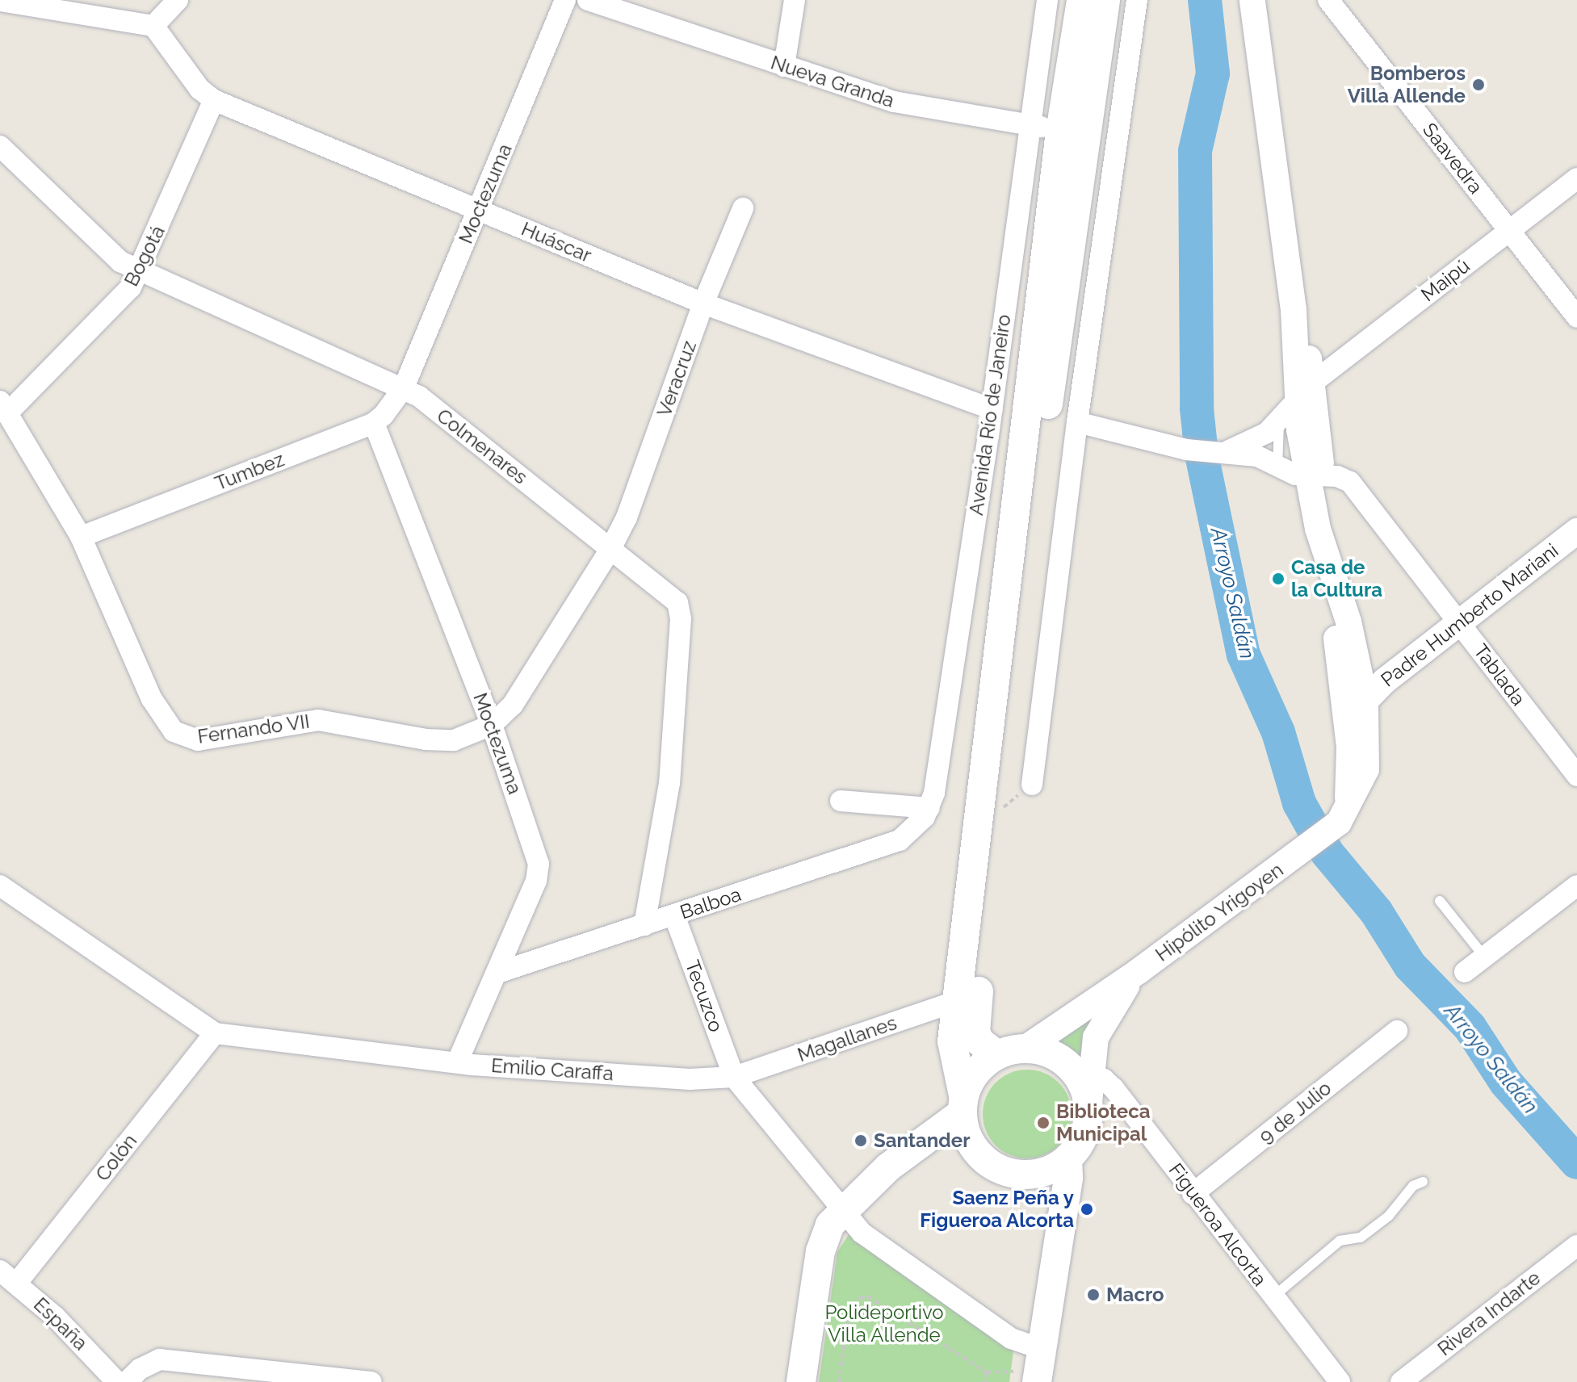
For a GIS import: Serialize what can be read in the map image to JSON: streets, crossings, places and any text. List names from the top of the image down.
{
  "streets": {
    "street": [
      "Nueva Granda",
      "Saavedra",
      "Moctezuma",
      "Huáscar",
      "Bogotá",
      "Maipú",
      "Veracruz",
      "Avenida Río de Janeiro",
      "Colmenares",
      "Tumbez",
      "Padre Humberto Mariani",
      "Tablada",
      "Fernando VII",
      "Balboa",
      "Hipólito Yrigoyen",
      "Tecuzco",
      "Magallanes",
      "Emilio Caraffa",
      "9 de Julio",
      "Colón",
      "Figueroa Alcorta",
      "Rivera Indarte",
      "España"
    ]
  },
  "crossings": [
    ["Nueva Granda", "Avenida Río de Janeiro"],
    ["Saavedra", "Maipú"],
    ["Moctezuma", "Huáscar"],
    ["Moctezuma", "Colmenares"],
    ["Moctezuma", "Tumbez"],
    ["Moctezuma", "Fernando VII"],
    ["Moctezuma", "Balboa"],
    ["Moctezuma", "Emilio Caraffa"],
    ["Huáscar", "Bogotá"],
    ["Huáscar", "Veracruz"],
    ["Huáscar", "Avenida Río de Janeiro"],
    ["Bogotá", "Colmenares"],
    ["Bogotá", "Fernando VII"],
    ["Veracruz", "Colmenares"],
    ["Veracruz", "Fernando VII"],
    ["Avenida Río de Janeiro", "Balboa"],
    ["Colmenares", "Tumbez"],
    ["Colmenares", "Fernando VII"],
    ["Colmenares", "Balboa"],
    ["Tumbez", "Fernando VII"],
    ["Padre Humberto Mariani", "Tablada"],
    ["Balboa", "Tecuzco"],
    ["Hipólito Yrigoyen", "Figueroa Alcorta"],
    ["Tecuzco", "Magallanes"],
    ["Tecuzco", "Emilio Caraffa"],
    ["Magallanes", "Emilio Caraffa"],
    ["Emilio Caraffa", "Colón"],
    ["9 de Julio", "Figueroa Alcorta"],
    ["Colón", "España"]
  ],
  "water": ["Arroyo Saldán"],
  "parks": ["Polideportivo Villa Allende"],
  "places": [
    "Bomberos Villa Allende",
    "Casa de la Cultura",
    "Biblioteca Municipal",
    "Santander",
    "Saenz Peña y Figueroa Alcorta",
    "Macro"
  ]
}
